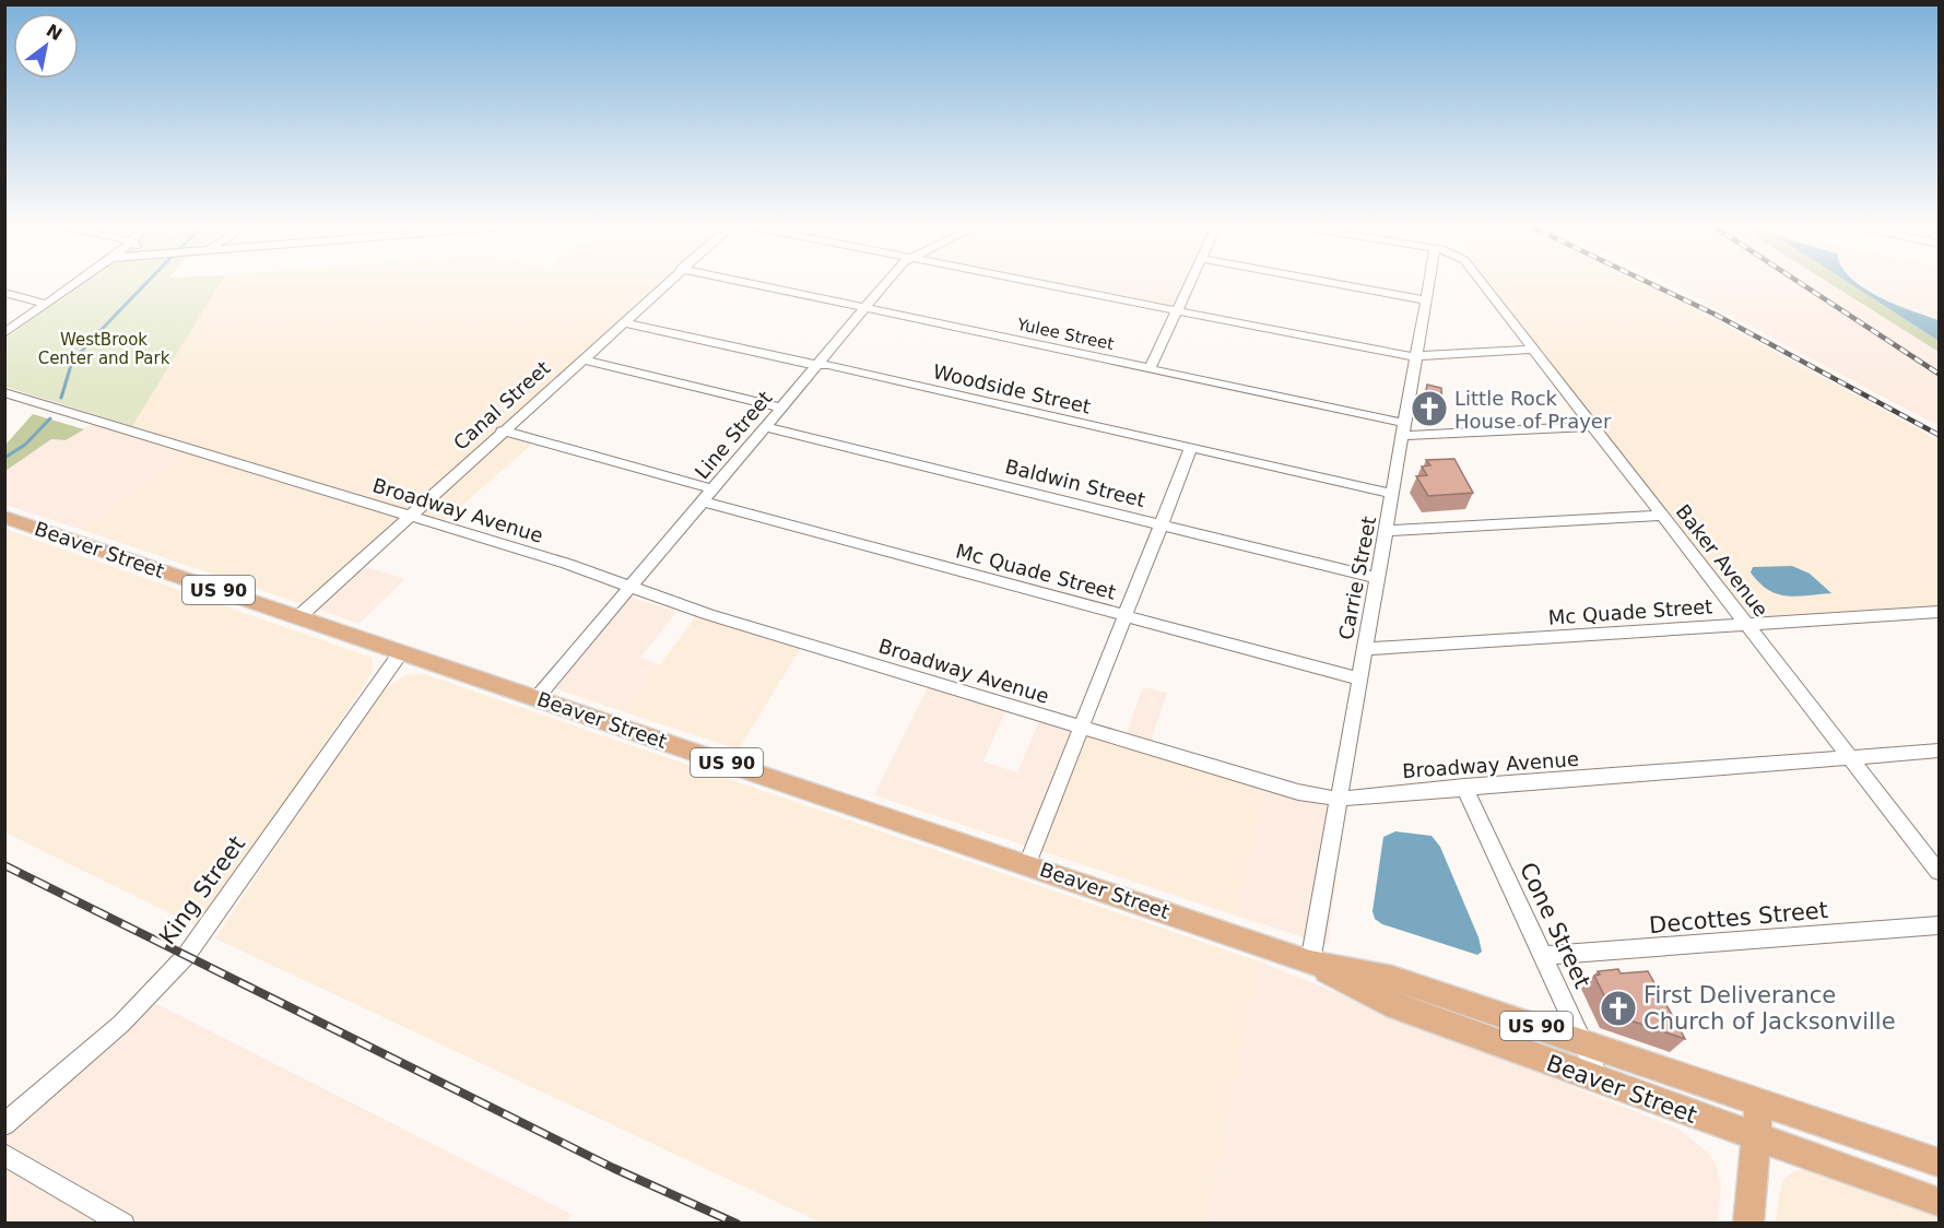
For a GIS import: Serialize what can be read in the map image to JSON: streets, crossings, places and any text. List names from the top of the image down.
{
  "streets": {
    "main road": ["Beaver Street", "US 90"],
    "street": [
      "Yulee Street",
      "Woodside Street",
      "Canal Street",
      "Line Street",
      "Baldwin Street",
      "Broadway Avenue",
      "Baker Avenue",
      "Mc Quade Street",
      "Carrie Street",
      "King Street",
      "Decottes Street",
      "Cone Street"
    ]
  },
  "crossings": [
    ["Yulee Street", "Line Street"],
    ["Yulee Street", "Baker Avenue"],
    ["Yulee Street", "Carrie Street"],
    ["Woodside Street", "Canal Street"],
    ["Woodside Street", "Line Street"],
    ["Woodside Street", "Carrie Street"],
    ["Canal Street", "Broadway Avenue"],
    ["Canal Street", "Beaver Street"],
    ["Line Street", "Baldwin Street"],
    ["Line Street", "Broadway Avenue"],
    ["Line Street", "Beaver Street"],
    ["Line Street", "Mc Quade Street"],
    ["Baldwin Street", "Carrie Street"],
    ["Broadway Avenue", "Baker Avenue"],
    ["Broadway Avenue", "Carrie Street"],
    ["Broadway Avenue", "Cone Street"],
    ["Beaver Street", "Carrie Street"],
    ["Beaver Street", "King Street"],
    ["Beaver Street", "Cone Street"],
    ["Baker Avenue", "Mc Quade Street"],
    ["Mc Quade Street", "Carrie Street"],
    ["Decottes Street", "Cone Street"]
  ],
  "parks": ["WestBrook Center and Park"],
  "places": {
    "church": ["Little Rock House of Prayer", "First Deliverance Church of Jacksonville"]
  },
  "north": "top right"
}
